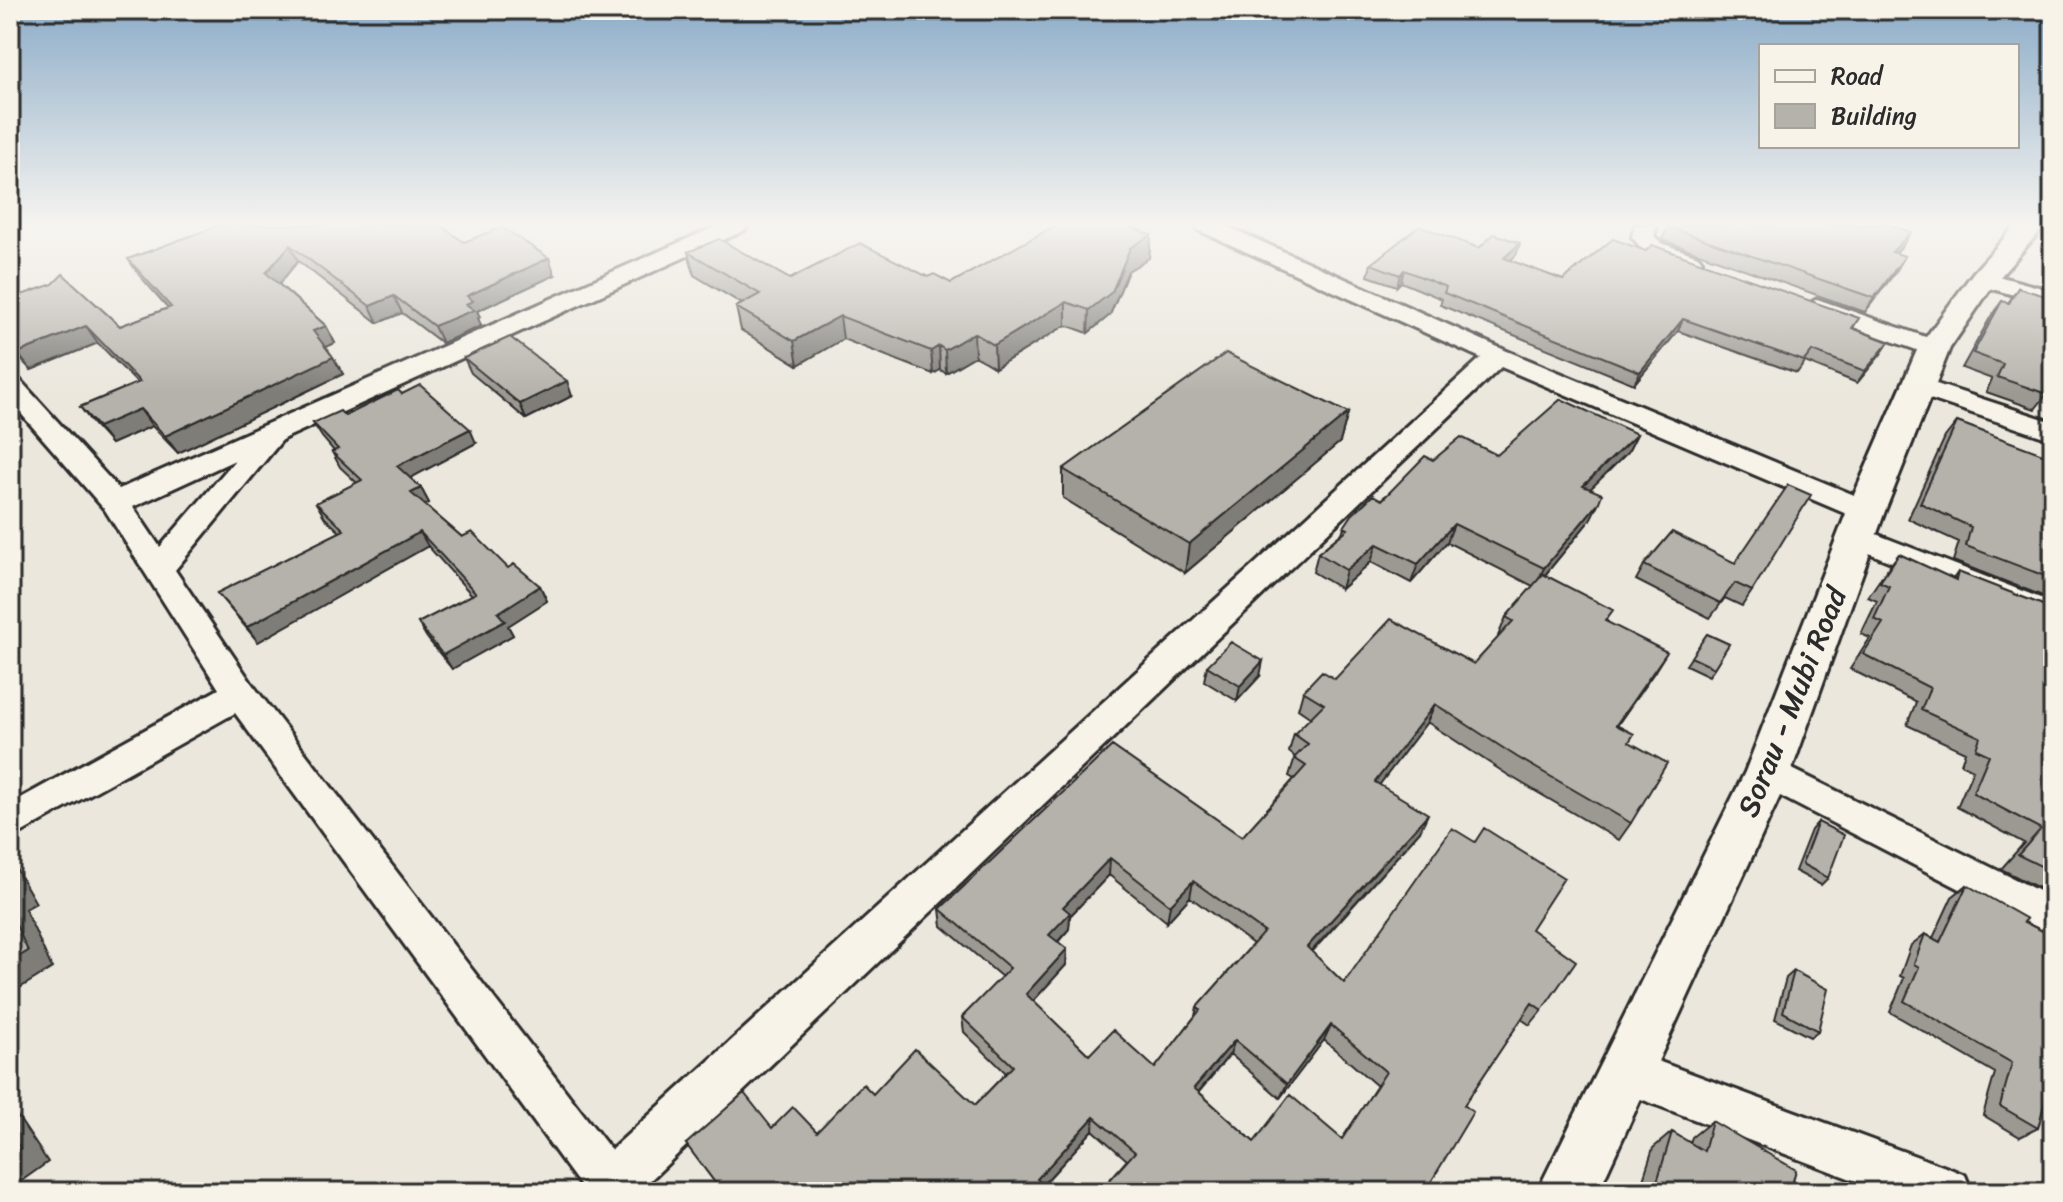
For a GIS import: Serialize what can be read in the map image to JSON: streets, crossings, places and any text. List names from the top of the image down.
{
  "streets": {
    "main road": ["Sorau - Mubi Road"]
  },
  "legend": ["Road", "Building"]
}
